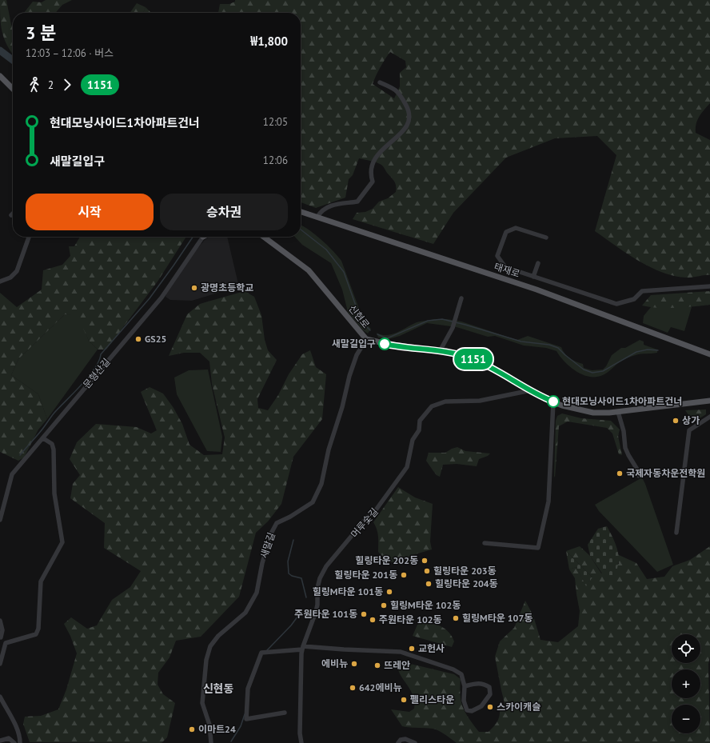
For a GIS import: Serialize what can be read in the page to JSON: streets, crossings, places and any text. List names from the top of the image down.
{
  "streets": {
    "main road": ["태재로", "신현로"],
    "street": ["문형산길", "머루숯길", "새말길"]
  },
  "crossings": [
    ["신현로", "머루숯길"],
    ["신현로", "새말길"]
  ],
  "districts": ["신현동"],
  "places": [
    "광명초등학교",
    "GS25",
    "새말길입구",
    "현대모닝사이드1차아파트건너",
    "상가",
    "국제자동차운전학원",
    "힐링타운 202동",
    "힐링타운 203동",
    "힐링타운 201동",
    "힐링타운 204동",
    "힐링M타운 101동",
    "힐링M타운 102동",
    "주원타운 101동",
    "힐링M타운 107동",
    "주원타운 102동",
    "교헌사",
    "에비뉴",
    "뜨레안",
    "642에비뉴",
    "펠리스타운",
    "스카이캐슬",
    "이마트24"
  ],
  "lines": ["bus line 1151"],
  "page": {
    "on_map": "1151",
    "heading": ["3 분", "12:03 – 12:06 · 버스", "₩1,800"],
    "legs": ["2", "1151"],
    "list": [
      {
        "name": "현대모닝사이드1차아파트건너",
        "value": "12:05"
      },
      {
        "name": "새말길입구",
        "value": "12:06"
      }
    ],
    "buttons": ["시작", "승차권"],
    "map_buttons": ["+", "−"]
  }
}
